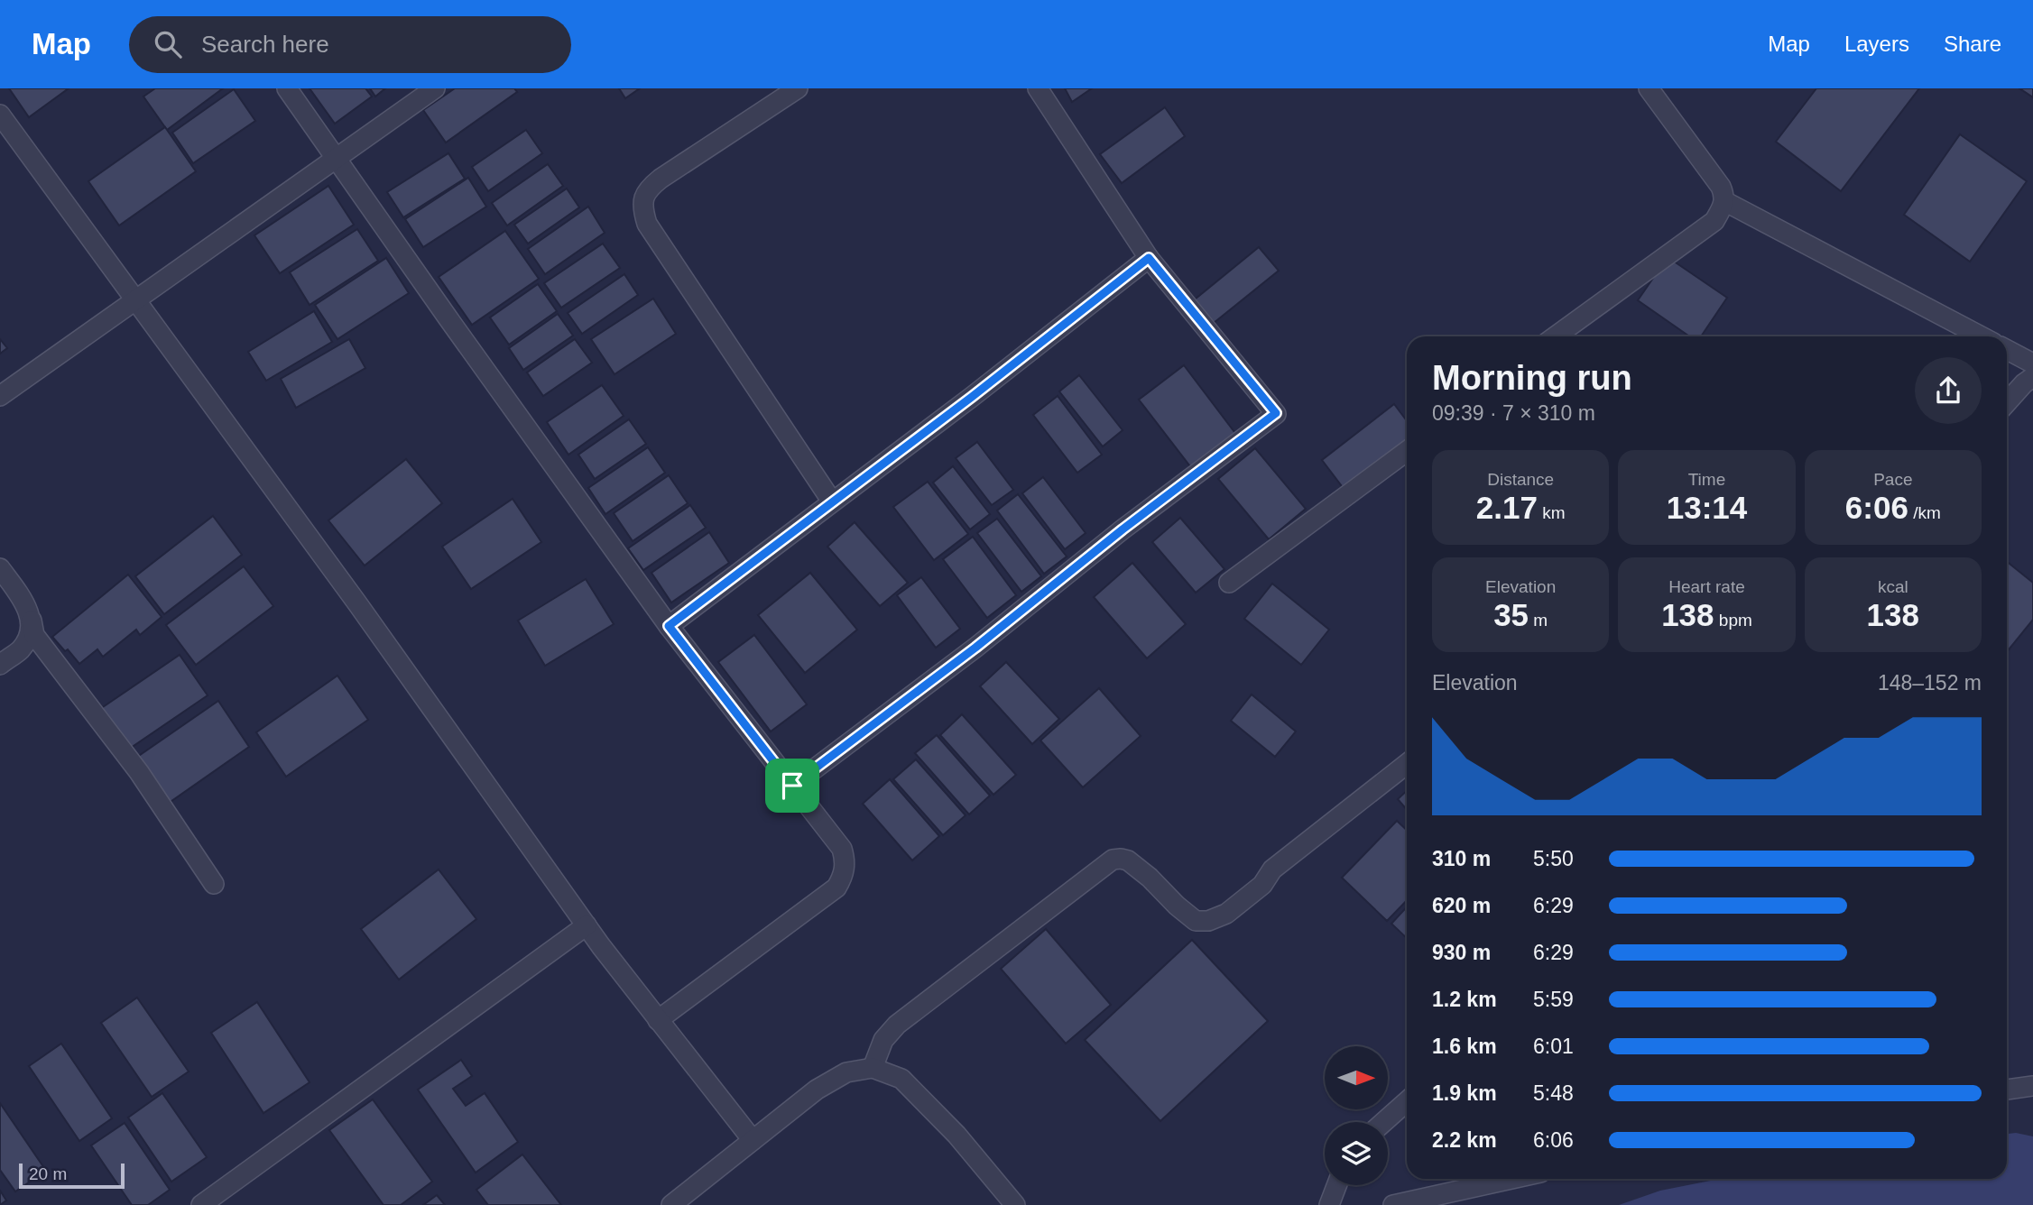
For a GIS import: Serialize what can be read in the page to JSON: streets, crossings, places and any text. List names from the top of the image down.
{
  "scale_bar": "20 m",
  "north": "right",
  "page": {
    "header": "Map",
    "search": "Search here",
    "nav": ["Map", "Layers", "Share"],
    "heading": ["Morning run", "09:39 · 7 × 310 m"],
    "stats": [
      ["Distance", "2.17 km"],
      ["Time", "13:14"],
      ["Pace", "6:06 /km"],
      ["Elevation", "35 m"],
      ["Heart rate", "138 bpm"],
      ["kcal", "138"]
    ],
    "chart": ["Elevation", "148–152 m"],
    "list": [
      {
        "name": "310 m",
        "note": "5:50"
      },
      {
        "name": "620 m",
        "note": "6:29"
      },
      {
        "name": "930 m",
        "note": "6:29"
      },
      {
        "name": "1.2 km",
        "note": "5:59"
      },
      {
        "name": "1.6 km",
        "note": "6:01"
      },
      {
        "name": "1.9 km",
        "note": "5:48"
      },
      {
        "name": "2.2 km",
        "note": "6:06"
      }
    ],
    "scale": "20 m"
  }
}
